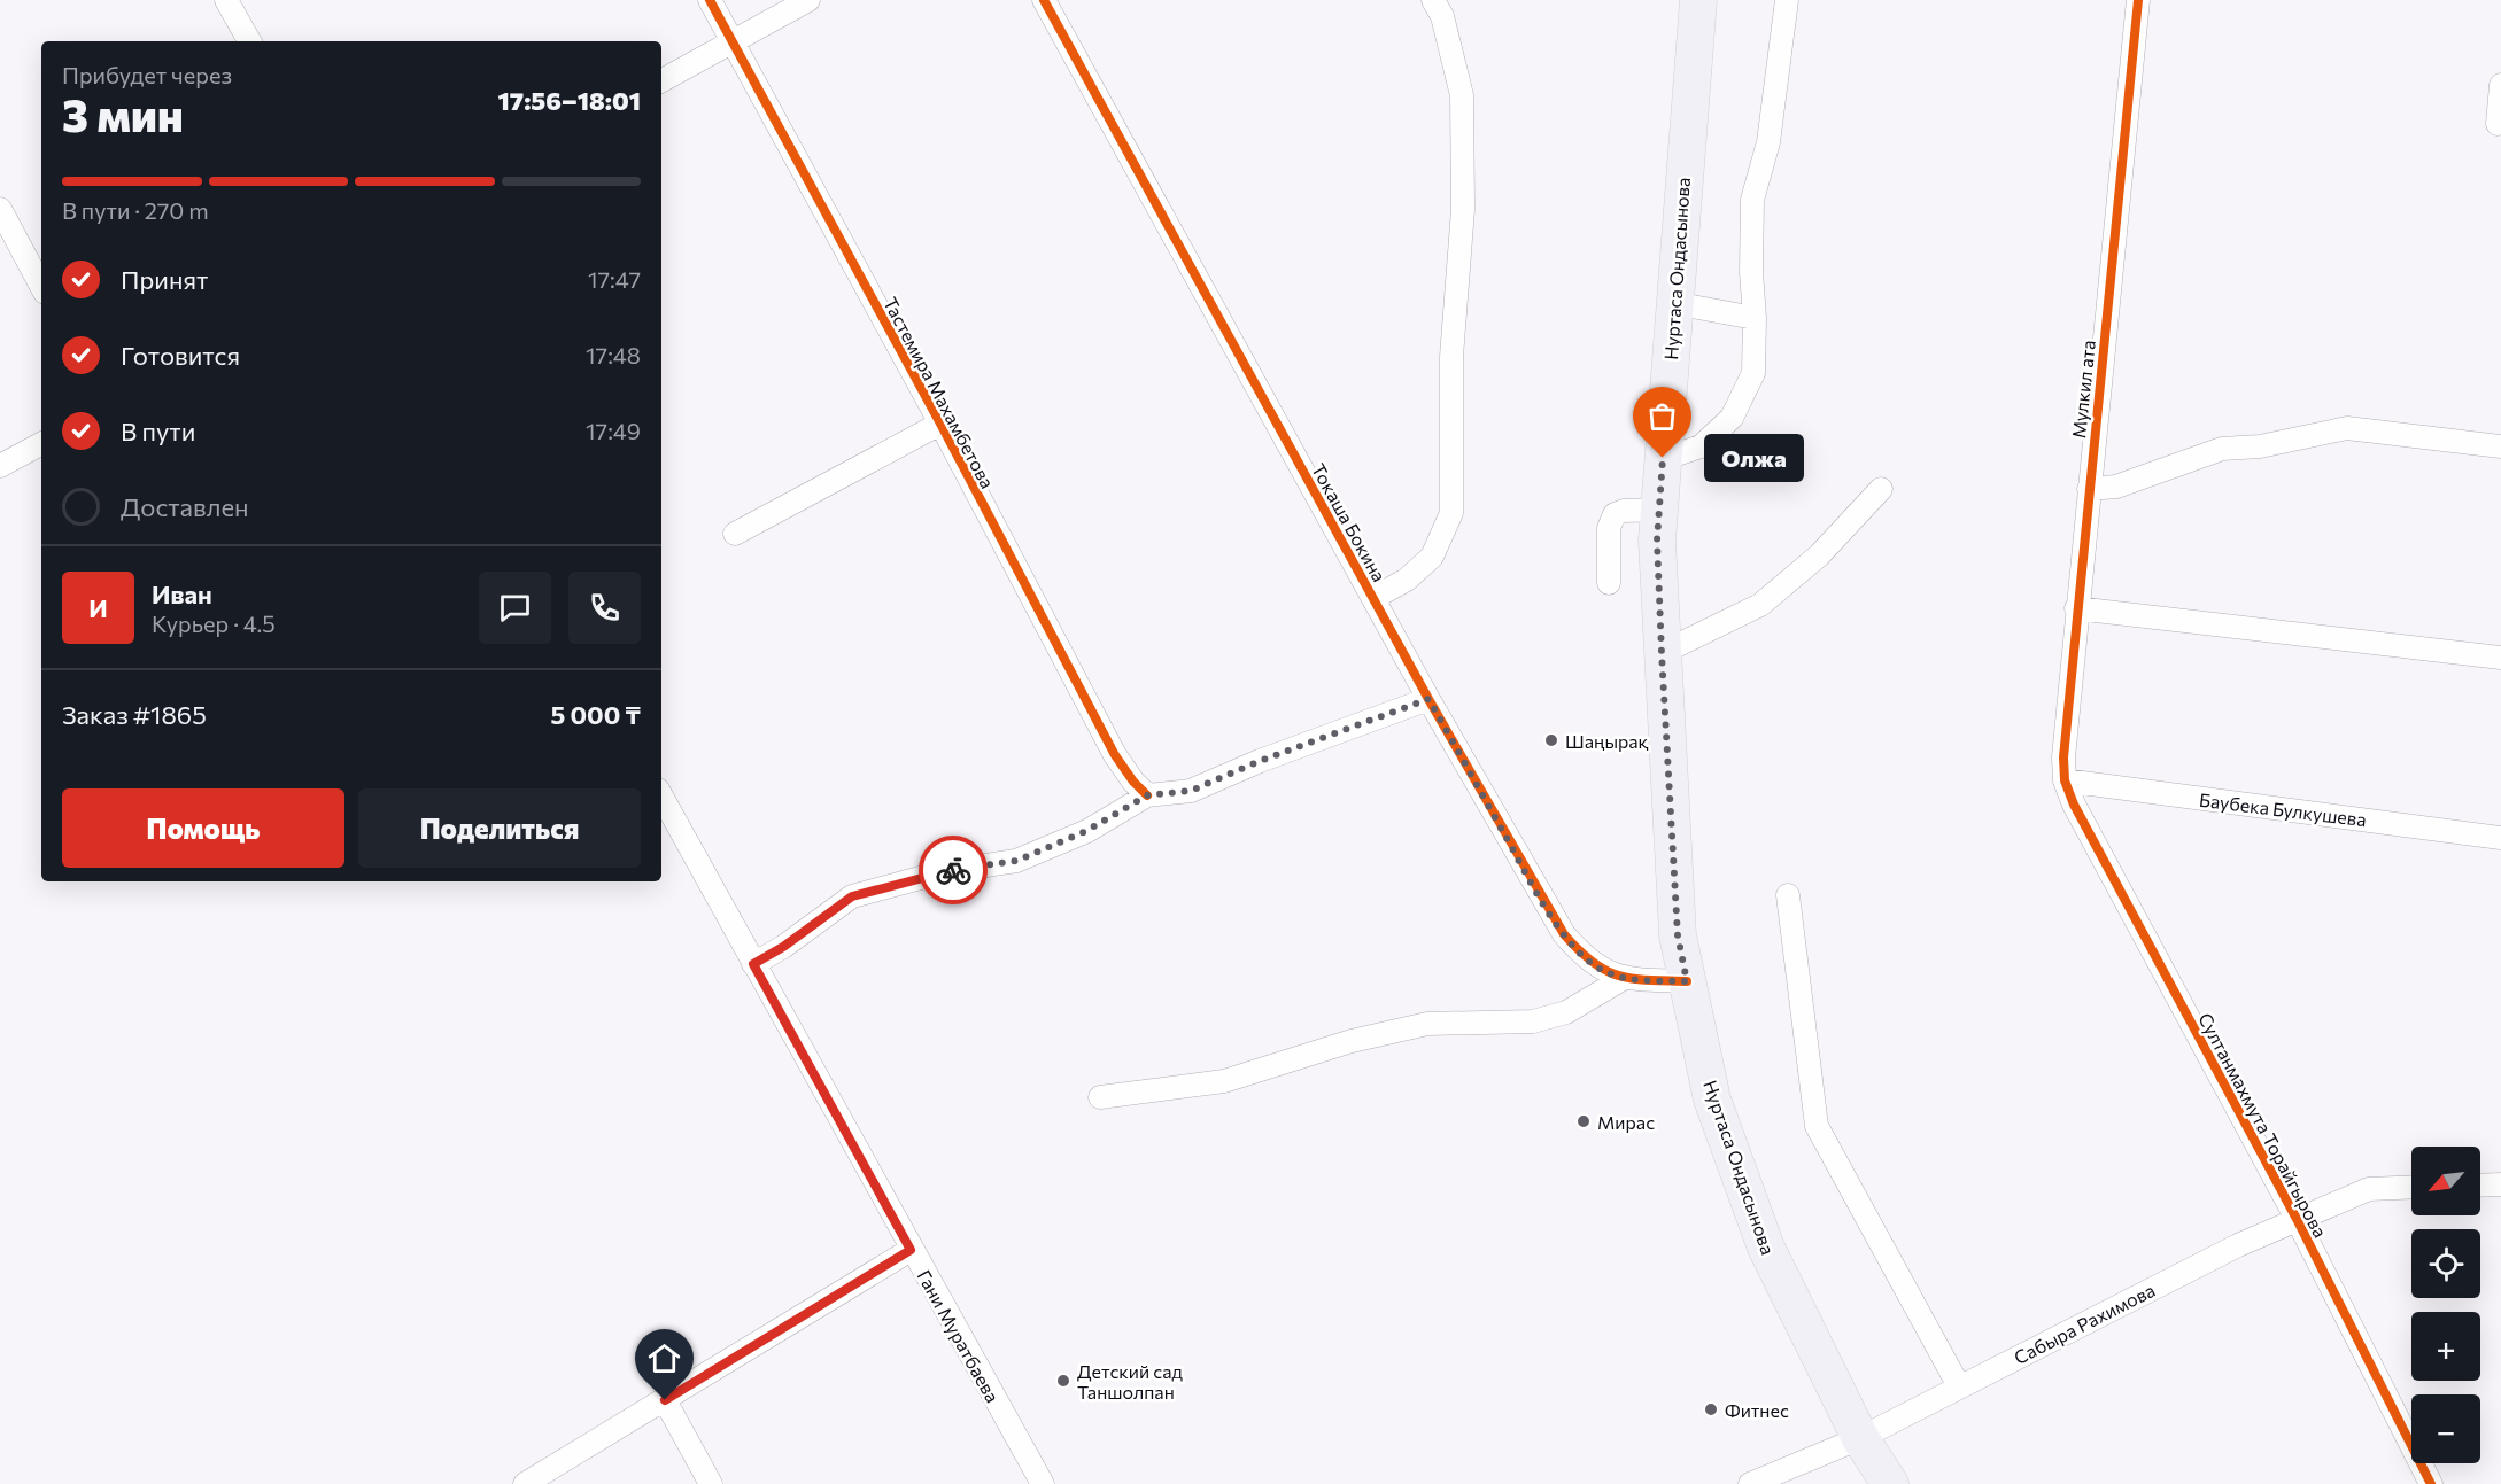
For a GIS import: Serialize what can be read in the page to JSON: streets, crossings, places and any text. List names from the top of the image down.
{
  "streets": {
    "main road": ["Нуртаса Ондасынова"],
    "street": [
      "Мулкил ата",
      "Тастемира Махамбетова",
      "Токаша Бокина",
      "Баубека Булкушева",
      "Султанмахмута Торайгырова",
      "Сабыра Рахимова",
      "Гани Муратбаева"
    ]
  },
  "crossings": [
    ["Нуртаса Ондасынова", "Токаша Бокина"],
    ["Нуртаса Ондасынова", "Сабыра Рахимова"],
    ["Мулкил ата", "Баубека Булкушева"],
    ["Мулкил ата", "Султанмахмута Торайгырова"],
    ["Баубека Булкушева", "Султанмахмута Торайгырова"],
    ["Султанмахмута Торайгырова", "Сабыра Рахимова"]
  ],
  "places": [
    "Олжа",
    "Шаңырақ",
    "Мирас",
    "Детский сад Таншолпан",
    "Фитнес"
  ],
  "north": "bottom left",
  "page": {
    "heading": ["3 мин", "Прибудет через", "17:56–18:01"],
    "panel": [
      "Иван",
      "Курьер · 4.5",
      "Заказ #1865",
      "5 000 ₸"
    ],
    "bar": "В пути · 270 m",
    "list": [
      ["Принят", "17:47"],
      ["Готовится", "17:48"],
      ["В пути", "17:49"],
      "Доставлен"
    ],
    "bubble": "Олжа",
    "round": "И",
    "buttons": ["Помощь", "Поделиться"],
    "map_buttons": ["+", "−"]
  }
}
